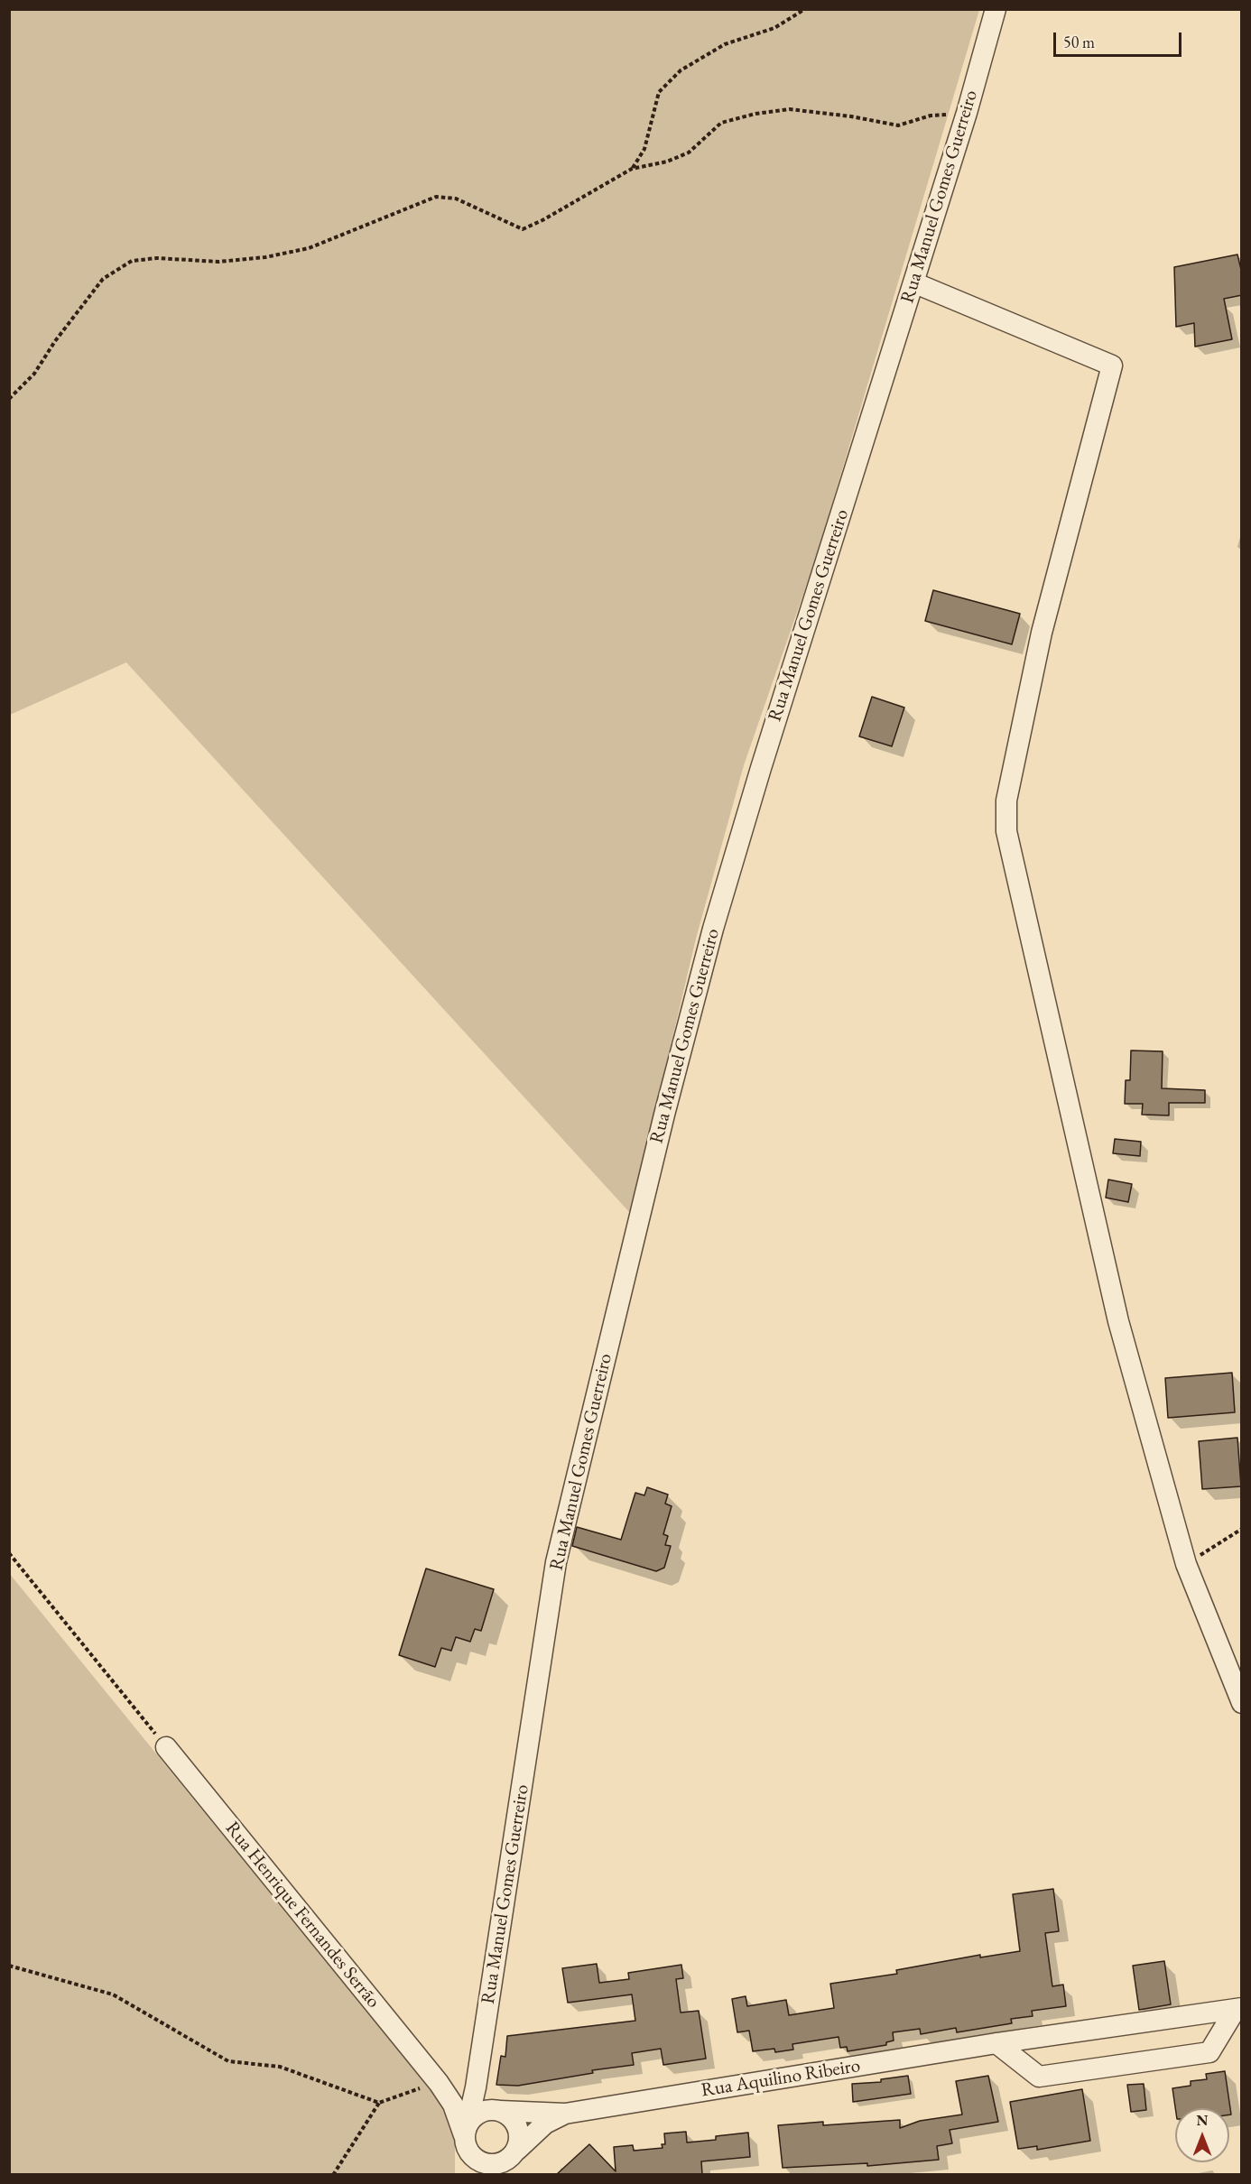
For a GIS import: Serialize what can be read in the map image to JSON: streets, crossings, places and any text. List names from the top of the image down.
{
  "streets": {
    "street": ["Rua Manuel Gomes Guerreiro", "Rua Henrique Fernandes Serrão", "Rua Aquilino Ribeiro"]
  },
  "scale_bar": "50 m",
  "north": "top"
}
